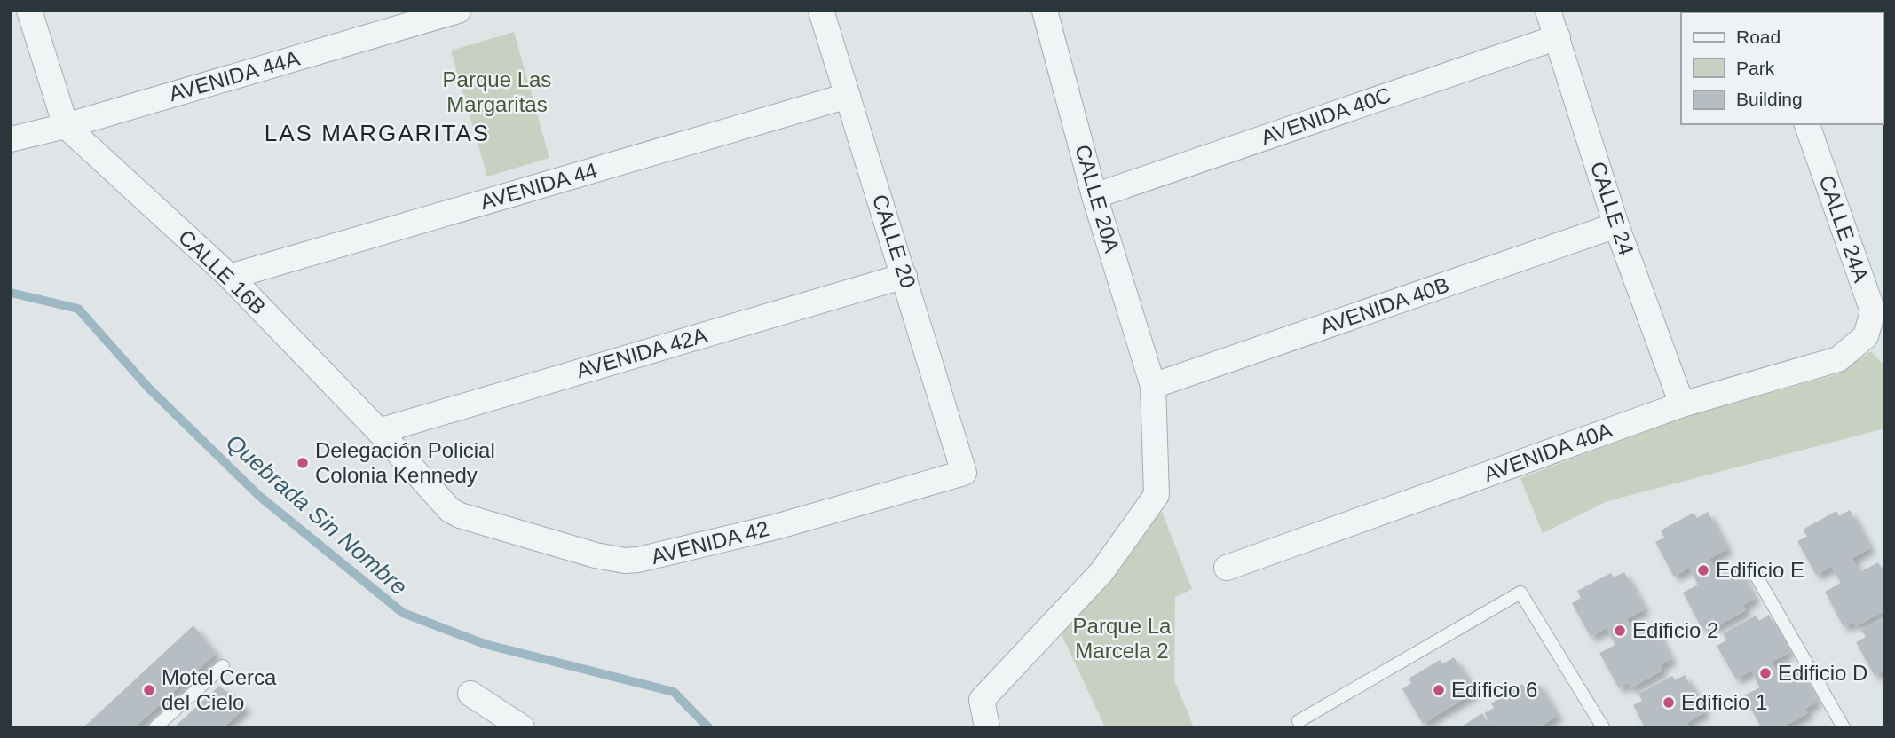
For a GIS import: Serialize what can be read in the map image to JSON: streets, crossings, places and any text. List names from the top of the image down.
{
  "streets": {
    "street": [
      "AVENIDA 44A",
      "AVENIDA 40C",
      "AVENIDA 44",
      "CALLE 20A",
      "CALLE 24",
      "CALLE 24A",
      "CALLE 20",
      "CALLE 16B",
      "AVENIDA 40B",
      "AVENIDA 42A",
      "AVENIDA 40A",
      "AVENIDA 42"
    ]
  },
  "crossings": [
    ["AVENIDA 44A", "CALLE 16B"],
    ["AVENIDA 40C", "CALLE 20A"],
    ["AVENIDA 40C", "CALLE 24"],
    ["AVENIDA 44", "CALLE 20"],
    ["AVENIDA 44", "CALLE 16B"],
    ["CALLE 20A", "AVENIDA 40B"],
    ["CALLE 24", "AVENIDA 40B"],
    ["CALLE 24", "AVENIDA 40A"],
    ["CALLE 24A", "AVENIDA 40A"],
    ["CALLE 20", "AVENIDA 42A"],
    ["CALLE 20", "AVENIDA 42"],
    ["CALLE 16B", "AVENIDA 42A"],
    ["CALLE 16B", "AVENIDA 42"]
  ],
  "districts": ["LAS MARGARITAS"],
  "water": ["Quebrada Sin Nombre"],
  "parks": ["Parque Las Margaritas", "Parque La Marcela 2"],
  "places": [
    "Delegación Policial Colonia Kennedy",
    "Edificio E",
    "Edificio 2",
    "Edificio D",
    "Motel Cerca del Cielo",
    "Edificio 6",
    "Edificio 1"
  ],
  "legend": ["Road", "Park", "Building"]
}
